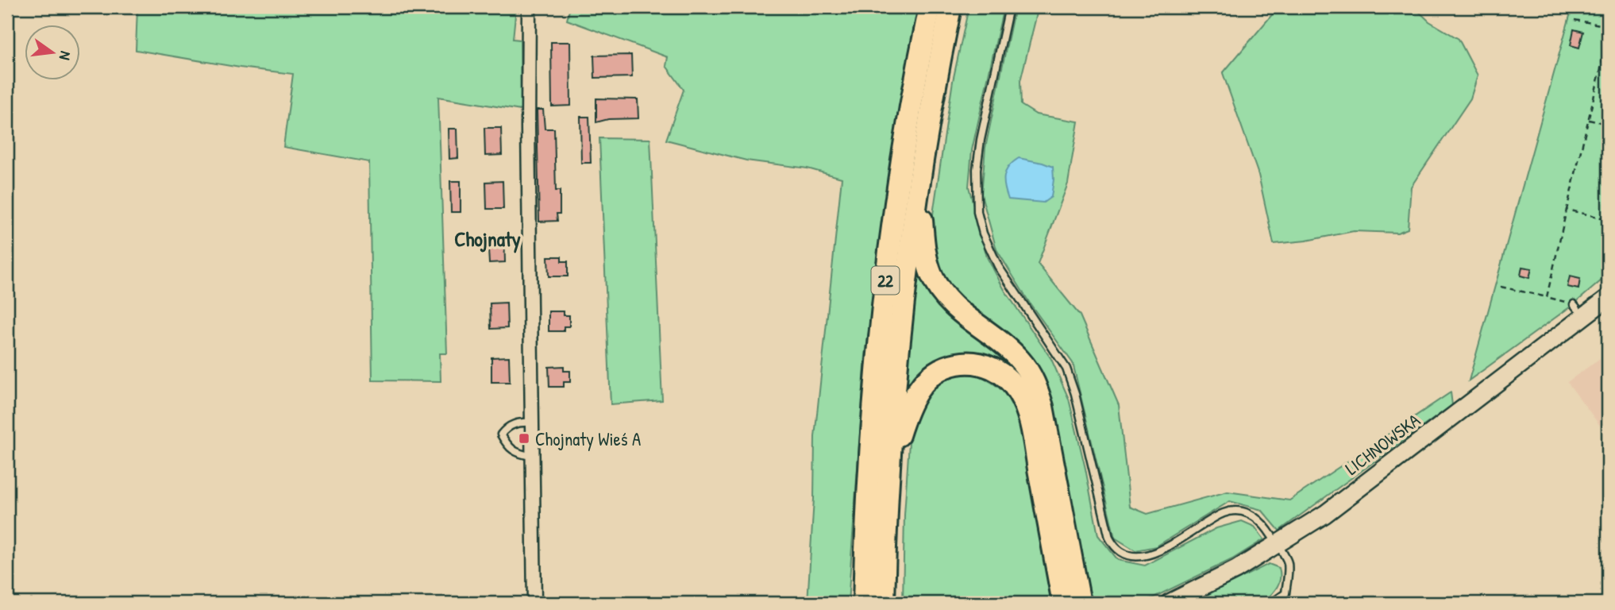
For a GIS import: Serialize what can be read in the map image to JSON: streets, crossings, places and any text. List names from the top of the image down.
{
  "streets": {
    "main road": ["22"],
    "street": ["LICHNOWSKA"]
  },
  "districts": ["Chojnaty"],
  "places": {
    "transit": ["Chojnaty Wieś A"]
  },
  "north": "right"
}
